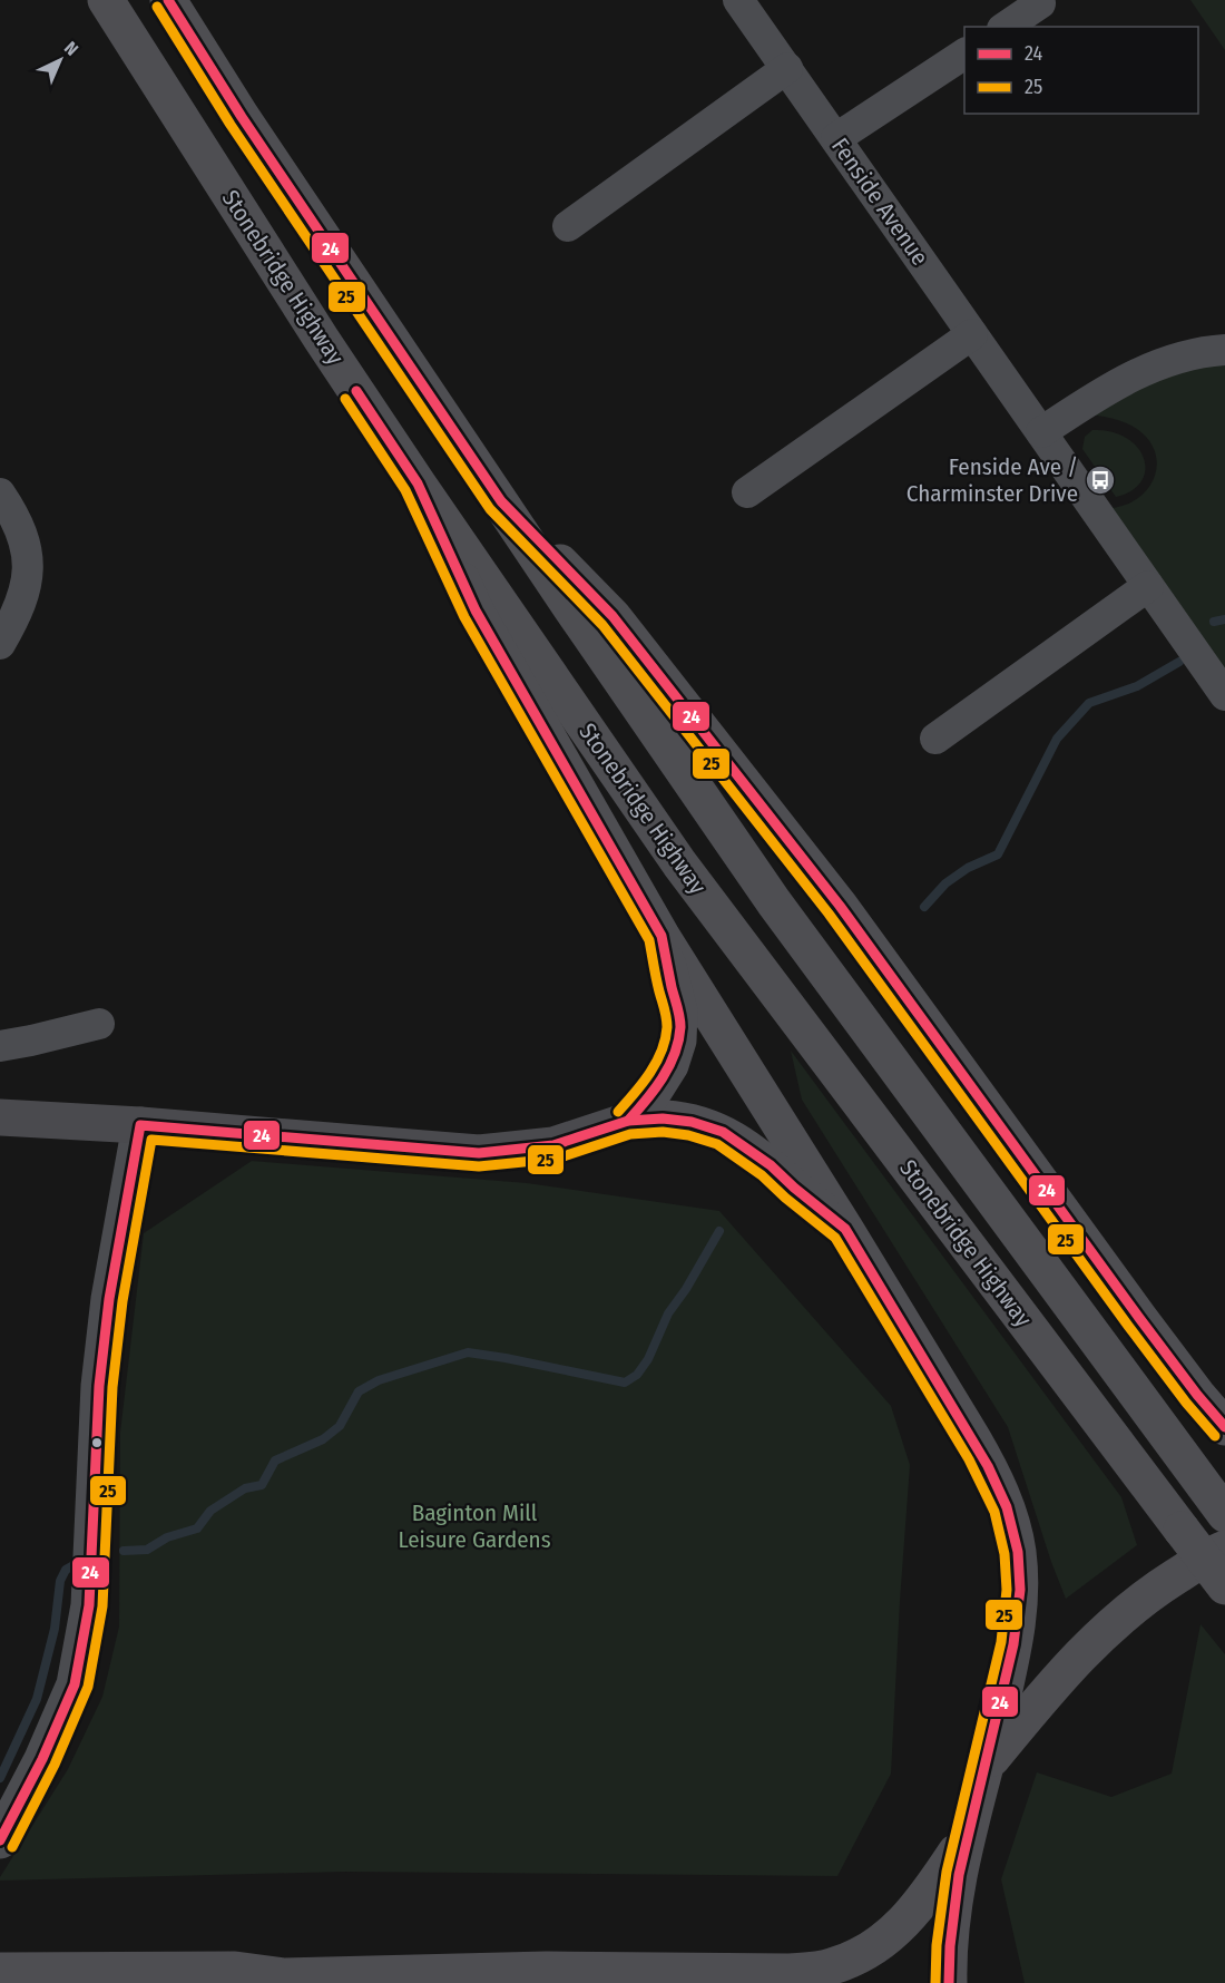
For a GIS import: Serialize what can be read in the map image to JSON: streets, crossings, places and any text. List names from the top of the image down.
{
  "streets": {
    "highway": ["Stonebridge Highway"],
    "street": ["Fenside Avenue"]
  },
  "parks": ["Baginton Mill Leisure Gardens"],
  "places": {
    "bus stop": ["Fenside Ave / Charminster Drive"]
  },
  "lines": ["transit line 24", "transit line 25"],
  "legend": ["24", "25"],
  "north": "top right"
}
